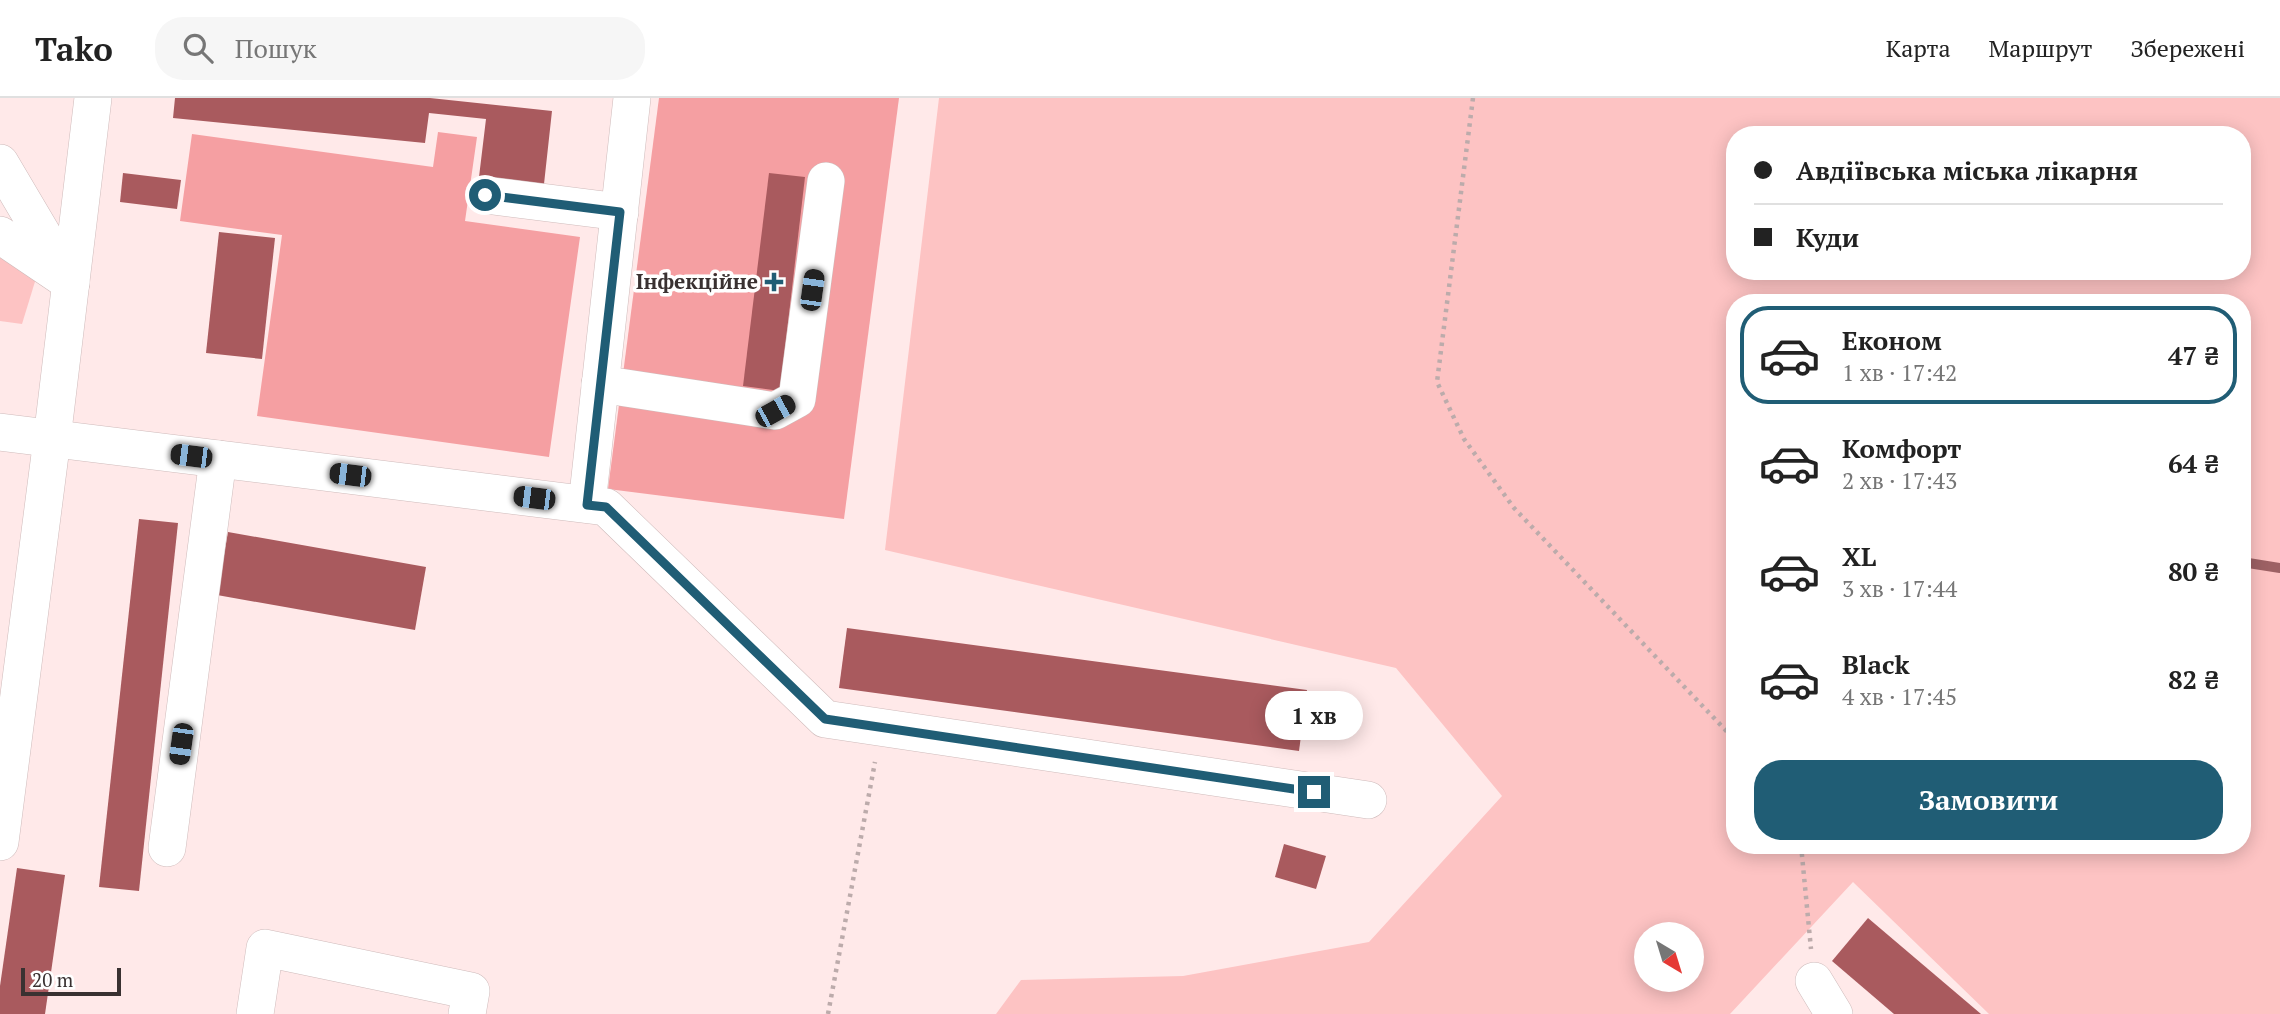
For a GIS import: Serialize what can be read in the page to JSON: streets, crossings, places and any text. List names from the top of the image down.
{
  "places": {
    "health": ["Інфекційне"]
  },
  "scale_bar": "20 m",
  "north": "bottom right",
  "page": {
    "header": "Tako",
    "search": "Пошук",
    "nav": ["Карта", "Маршрут", "Збережені"],
    "banner": ["Авдіївська міська лікарня", "Куди"],
    "list": [
      {
        "name": "Економ",
        "note": "1 хв · 17:42",
        "value": "47 ₴"
      },
      {
        "name": "Комфорт",
        "note": "2 хв · 17:43",
        "value": "64 ₴"
      },
      {
        "name": "XL",
        "note": "3 хв · 17:44",
        "value": "80 ₴"
      },
      {
        "name": "Black",
        "note": "4 хв · 17:45",
        "value": "82 ₴"
      }
    ],
    "bubble": "1 хв",
    "buttons": "Замовити",
    "scale": "20 m"
  }
}
